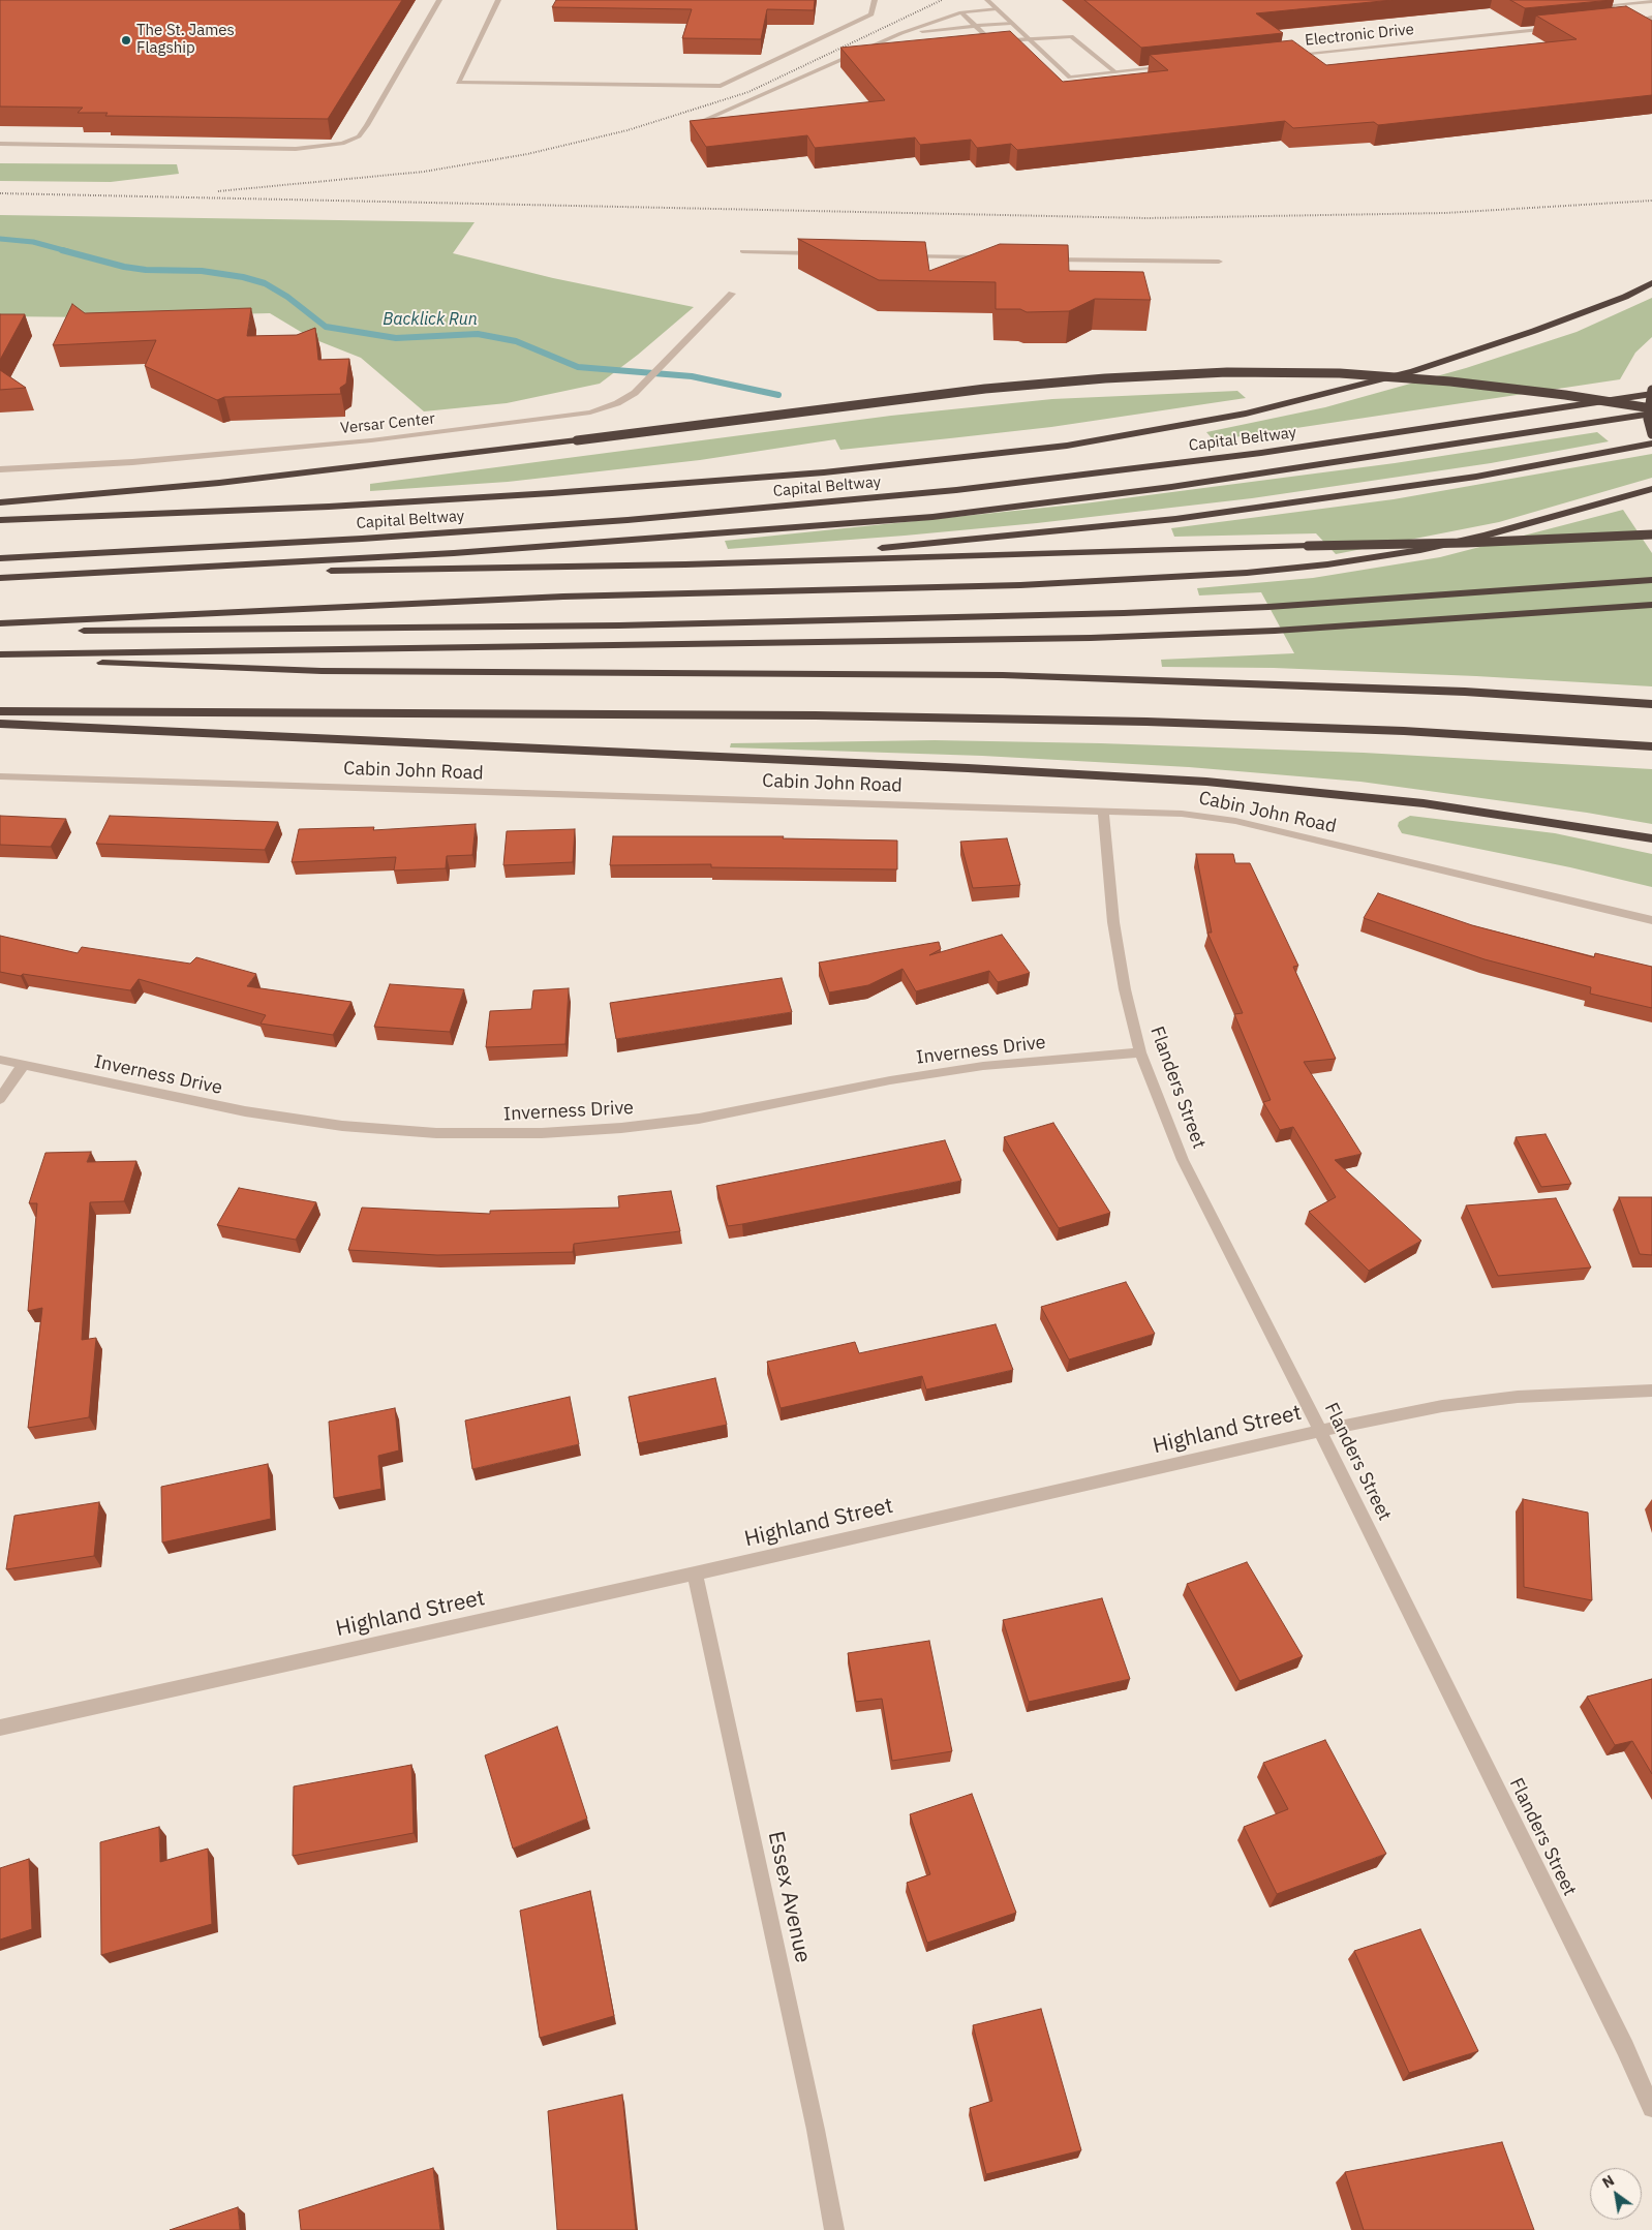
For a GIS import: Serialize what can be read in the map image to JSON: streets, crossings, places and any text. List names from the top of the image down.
{
  "streets": {
    "highway": ["Capital Beltway"],
    "street": [
      "Electronic Drive",
      "Versar Center",
      "Cabin John Road",
      "Inverness Drive",
      "Flanders Street",
      "Highland Street",
      "Essex Avenue"
    ]
  },
  "crossings": [
    ["Cabin John Road", "Flanders Street"],
    ["Inverness Drive", "Flanders Street"],
    ["Flanders Street", "Highland Street"],
    ["Highland Street", "Essex Avenue"]
  ],
  "water": ["Backlick Run"],
  "places": ["The St. James Flagship"],
  "north": "top left"
}
